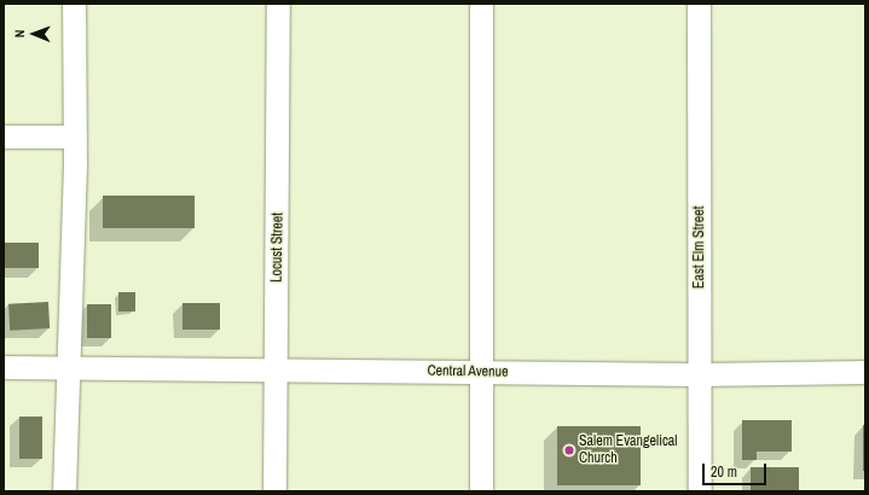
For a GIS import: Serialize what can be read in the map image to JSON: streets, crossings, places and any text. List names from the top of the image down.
{
  "streets": {
    "street": ["Locust Street", "East Elm Street", "Central Avenue"]
  },
  "crossings": [
    ["Locust Street", "Central Avenue"],
    ["East Elm Street", "Central Avenue"]
  ],
  "places": ["Salem Evangelical Church"],
  "scale_bar": "20 m",
  "north": "left"
}
